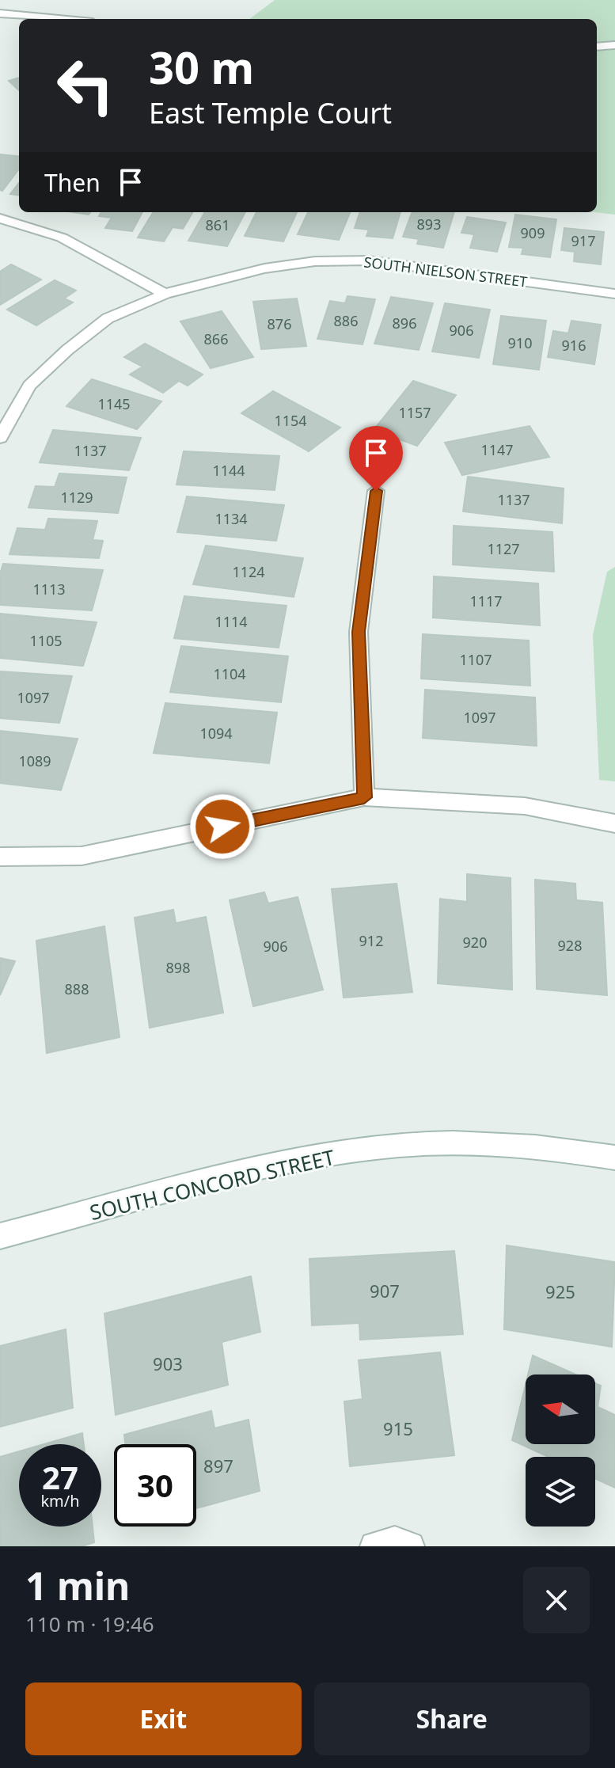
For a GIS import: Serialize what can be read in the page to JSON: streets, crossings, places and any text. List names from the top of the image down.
{
  "streets": {
    "street": ["SOUTH NIELSON STREET", "SOUTH CONCORD STREET"]
  },
  "house_numbers": [
    "893",
    "861",
    "909",
    "917",
    "886",
    "896",
    "876",
    "906",
    "866",
    "910",
    "916",
    "1145",
    "1157",
    "1154",
    "1147",
    "1137",
    "1144",
    "1129",
    "1137",
    "1134",
    "1127",
    "1124",
    "1113",
    "1117",
    "1114",
    "1105",
    "1107",
    "1104",
    "1097",
    "1097",
    "1094",
    "1089",
    "912",
    "920",
    "928",
    "906",
    "898",
    "888",
    "907",
    "925",
    "903",
    "915",
    "897"
  ],
  "north": "left",
  "page": {
    "turn": ["30 m", "East Temple Court"],
    "then": "Then",
    "speed": "27 km/h",
    "limit": "30",
    "heading": ["1 min", "110 m · 19:46"],
    "buttons": ["Exit", "Share"]
  }
}
